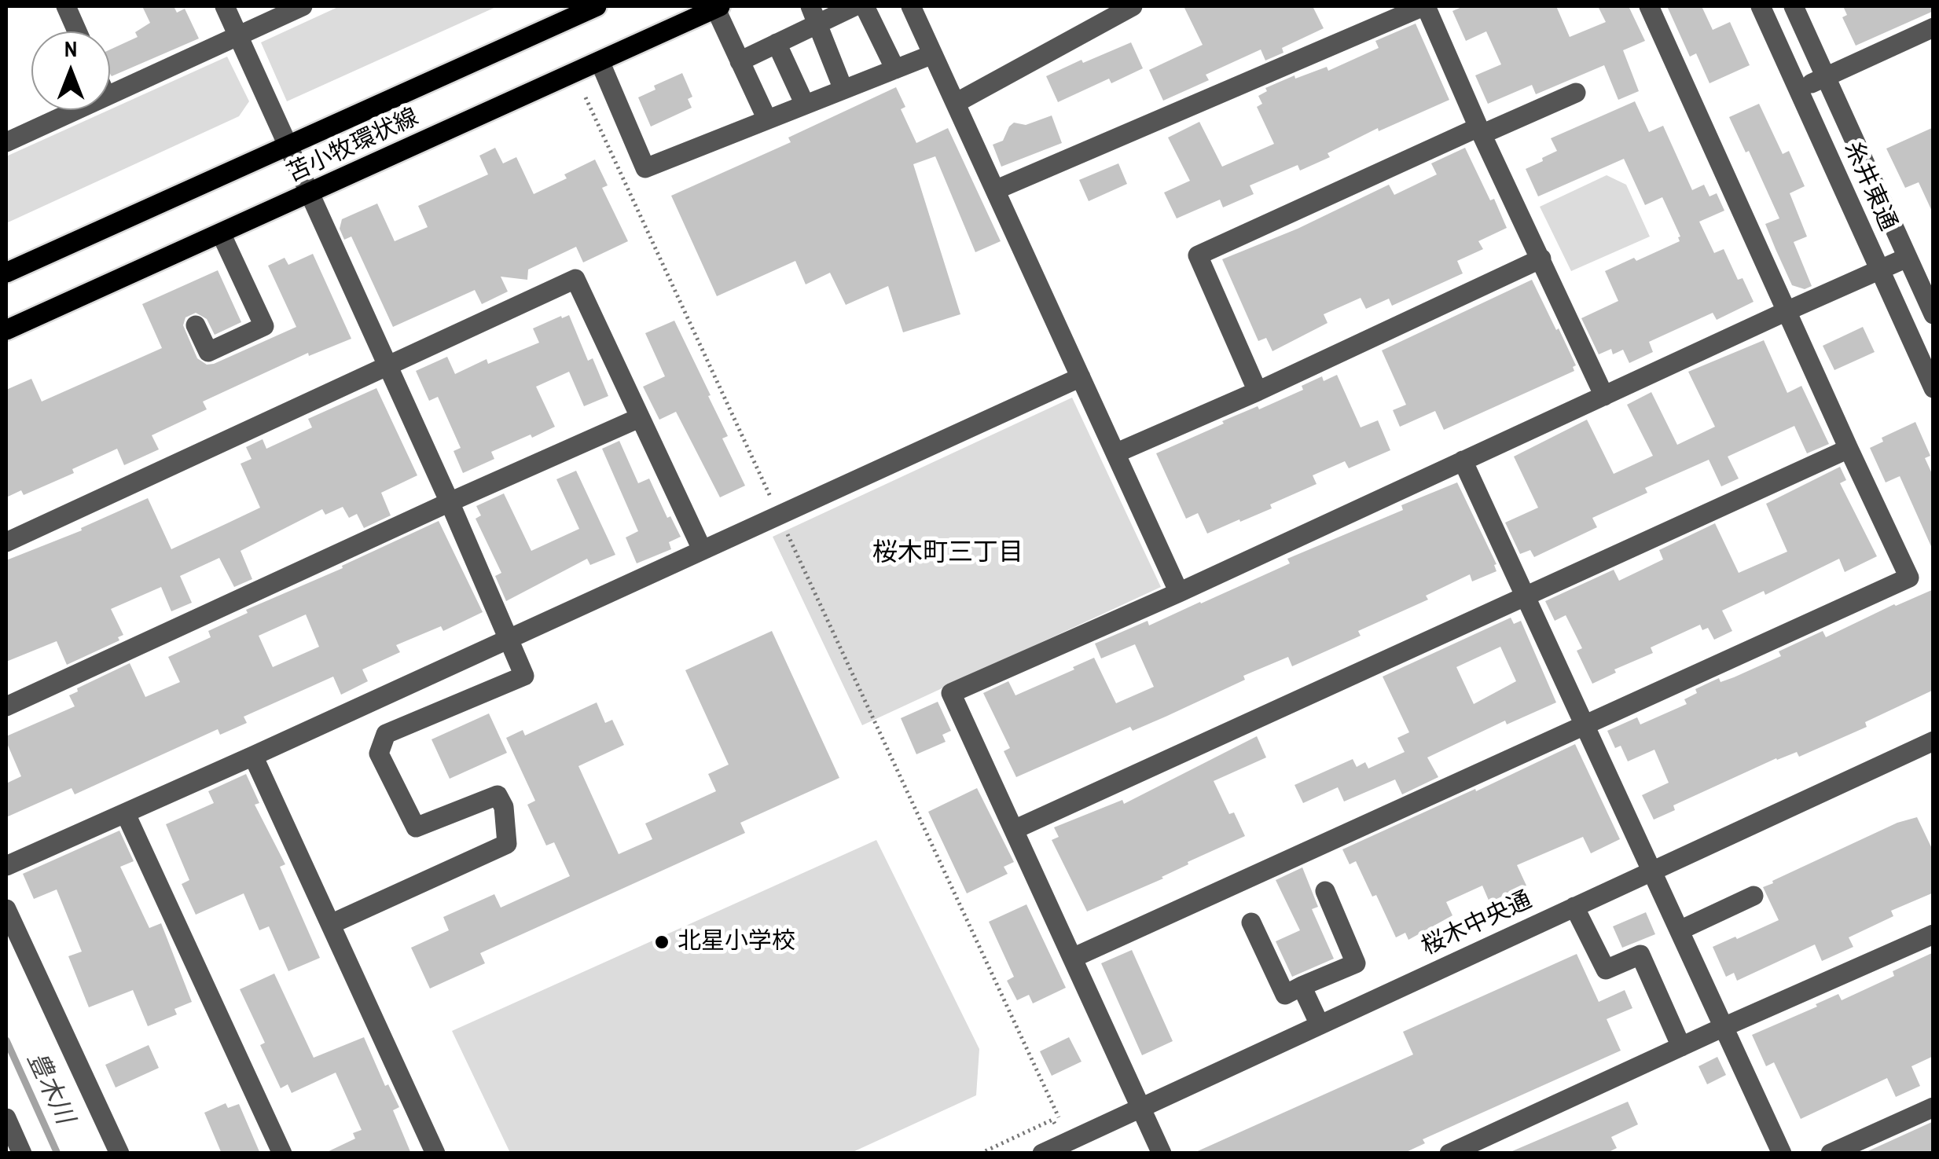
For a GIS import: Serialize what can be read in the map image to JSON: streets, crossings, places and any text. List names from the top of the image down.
{
  "streets": {
    "main road": ["苫小牧環状線"],
    "street": ["糸井東通", "桜木中央通"]
  },
  "districts": ["桜木町三丁目"],
  "water": ["豊木川"],
  "places": ["北星小学校"],
  "north": "top"
}
